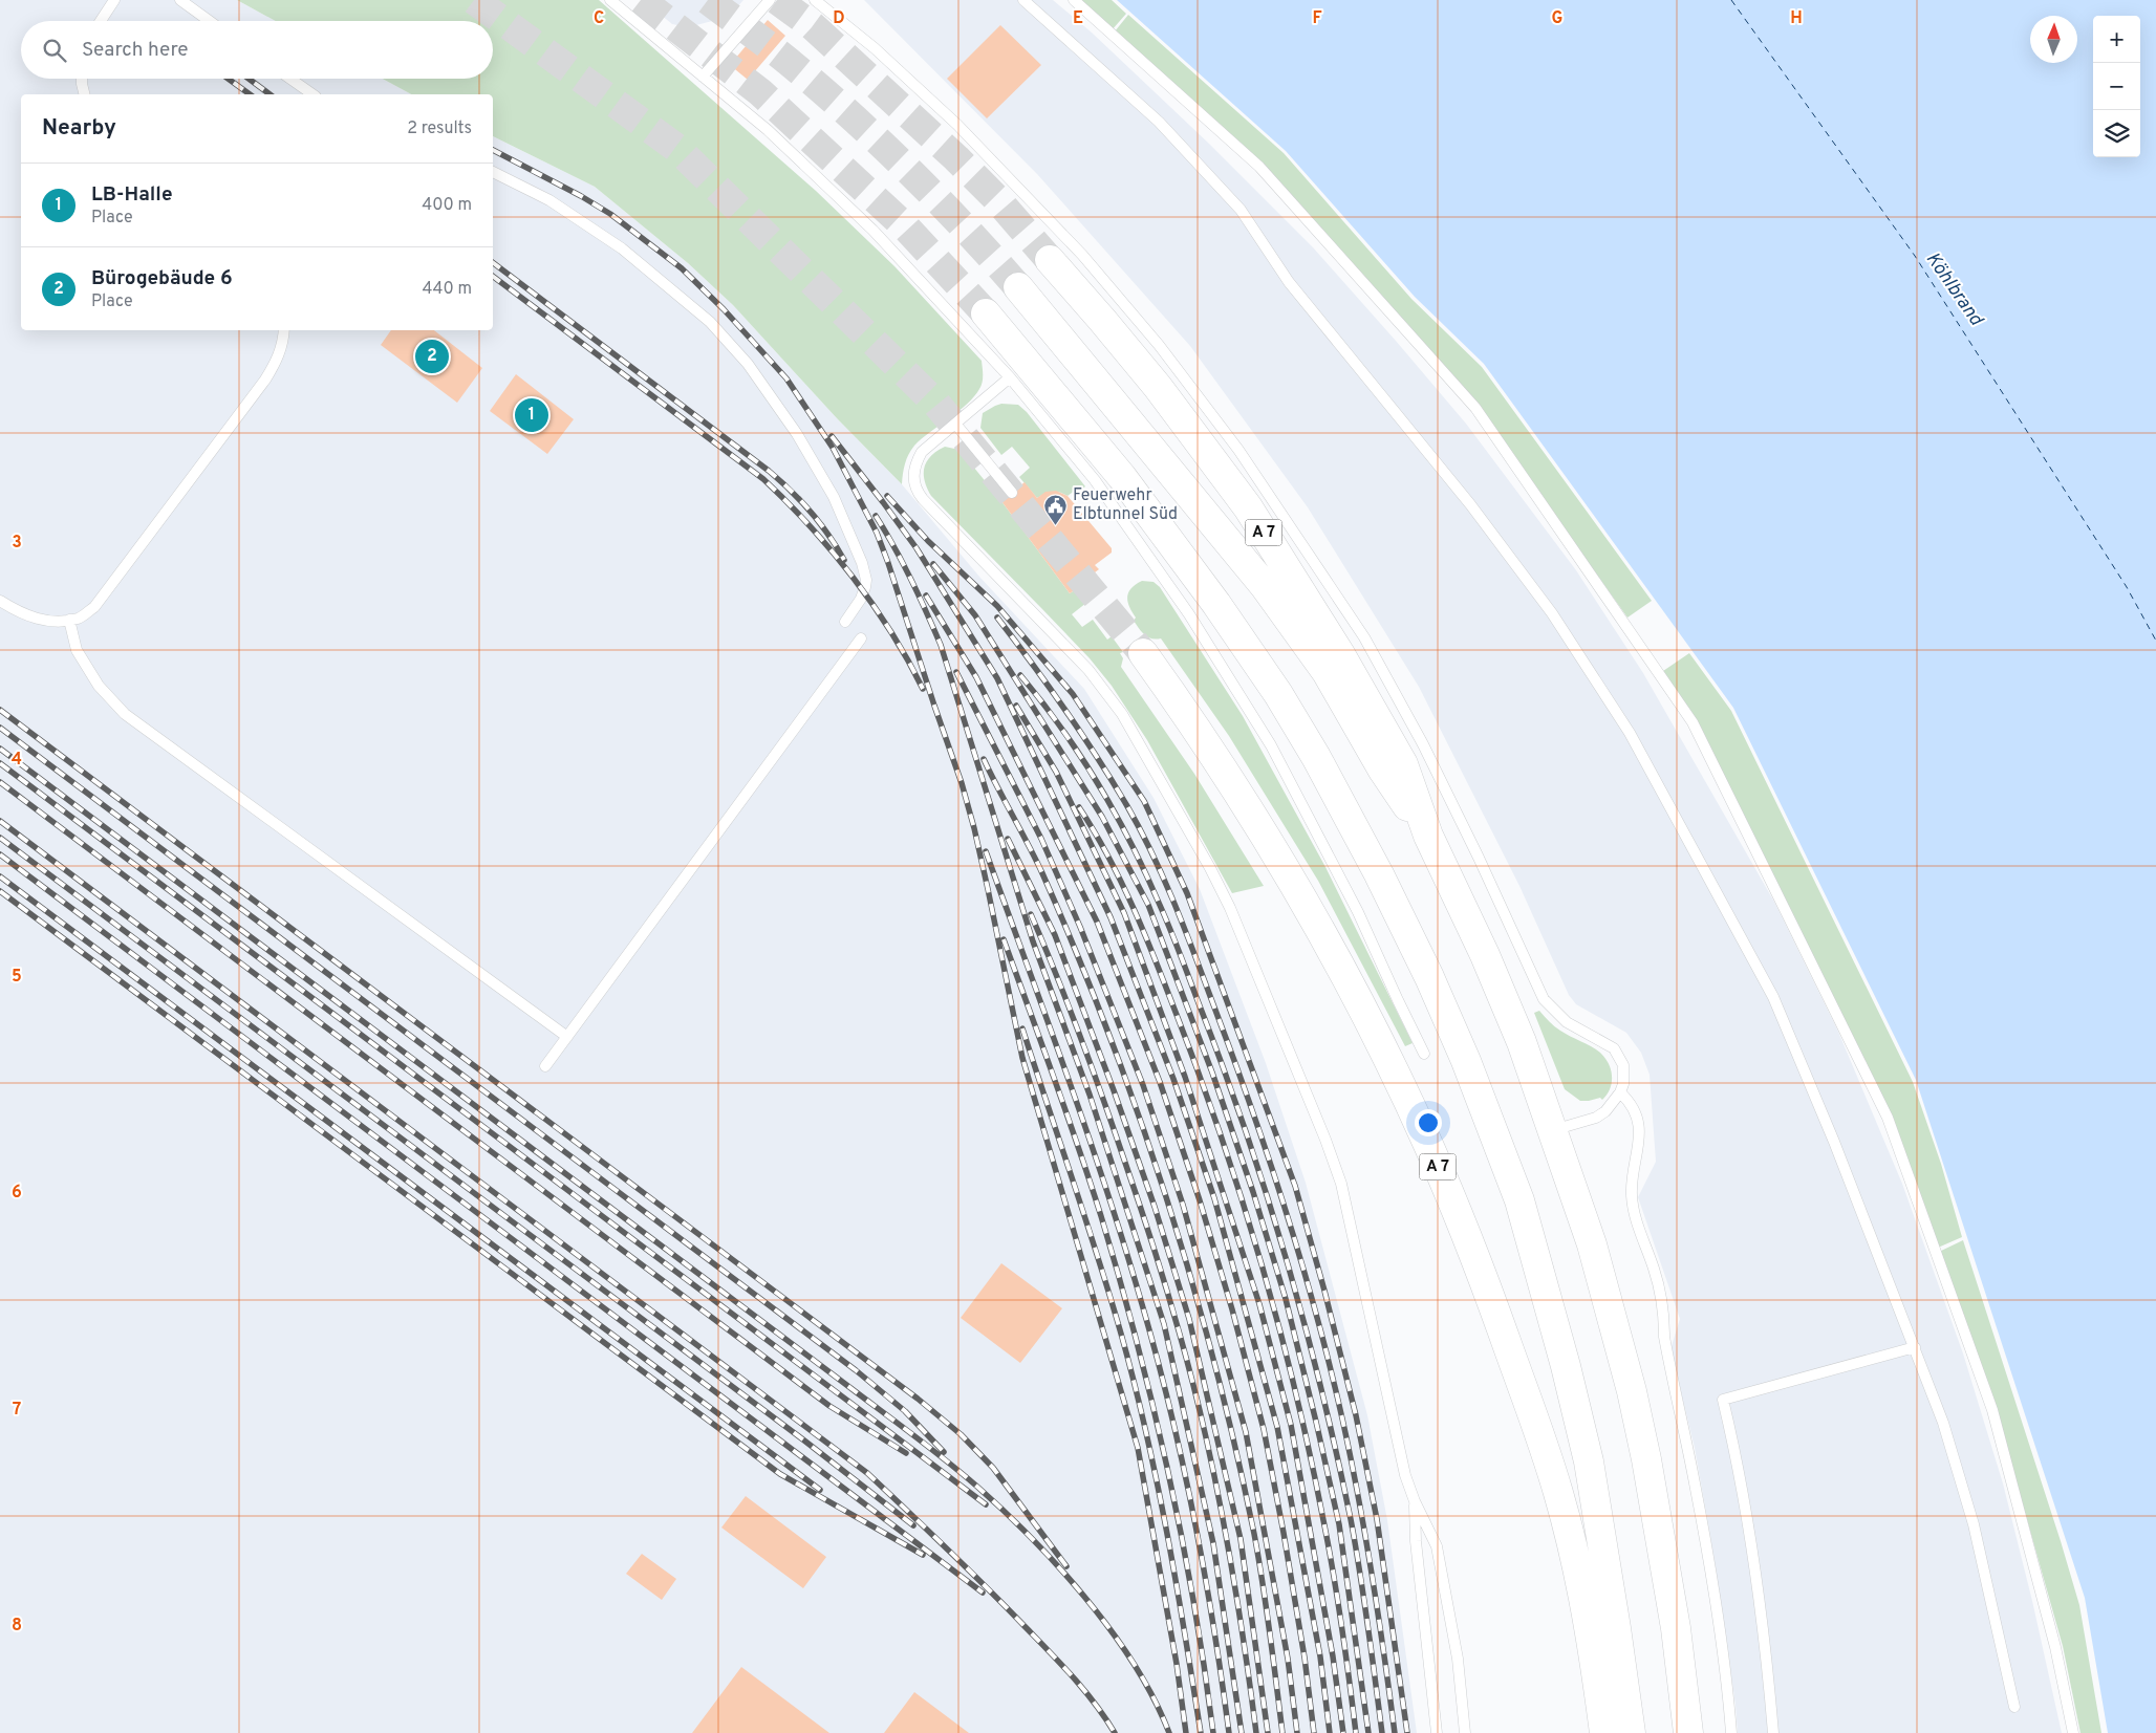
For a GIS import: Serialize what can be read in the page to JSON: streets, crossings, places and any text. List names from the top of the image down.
{
  "streets": {
    "highway": ["A 7"]
  },
  "water": ["Köhlbrand"],
  "places": {
    "public building": ["Feuerwehr Elbtunnel Süd"]
  },
  "north": "top",
  "page": {
    "map_buttons": ["+", "−"],
    "search": "Search here",
    "heading": ["Nearby", "2 results"],
    "list": [
      {
        "mark": "1",
        "name": "LB-Halle",
        "note": "Place",
        "value": "400 m"
      },
      {
        "mark": "2",
        "name": "Bürogebäude 6",
        "note": "Place",
        "value": "440 m"
      }
    ],
    "pins": ["2", "1"]
  },
  "grid": {
    "columns": [
      "C",
      "D",
      "E",
      "F",
      "G",
      "H"
    ],
    "rows": [
      "3",
      "4",
      "5",
      "6",
      "7",
      "8"
    ]
  }
}
